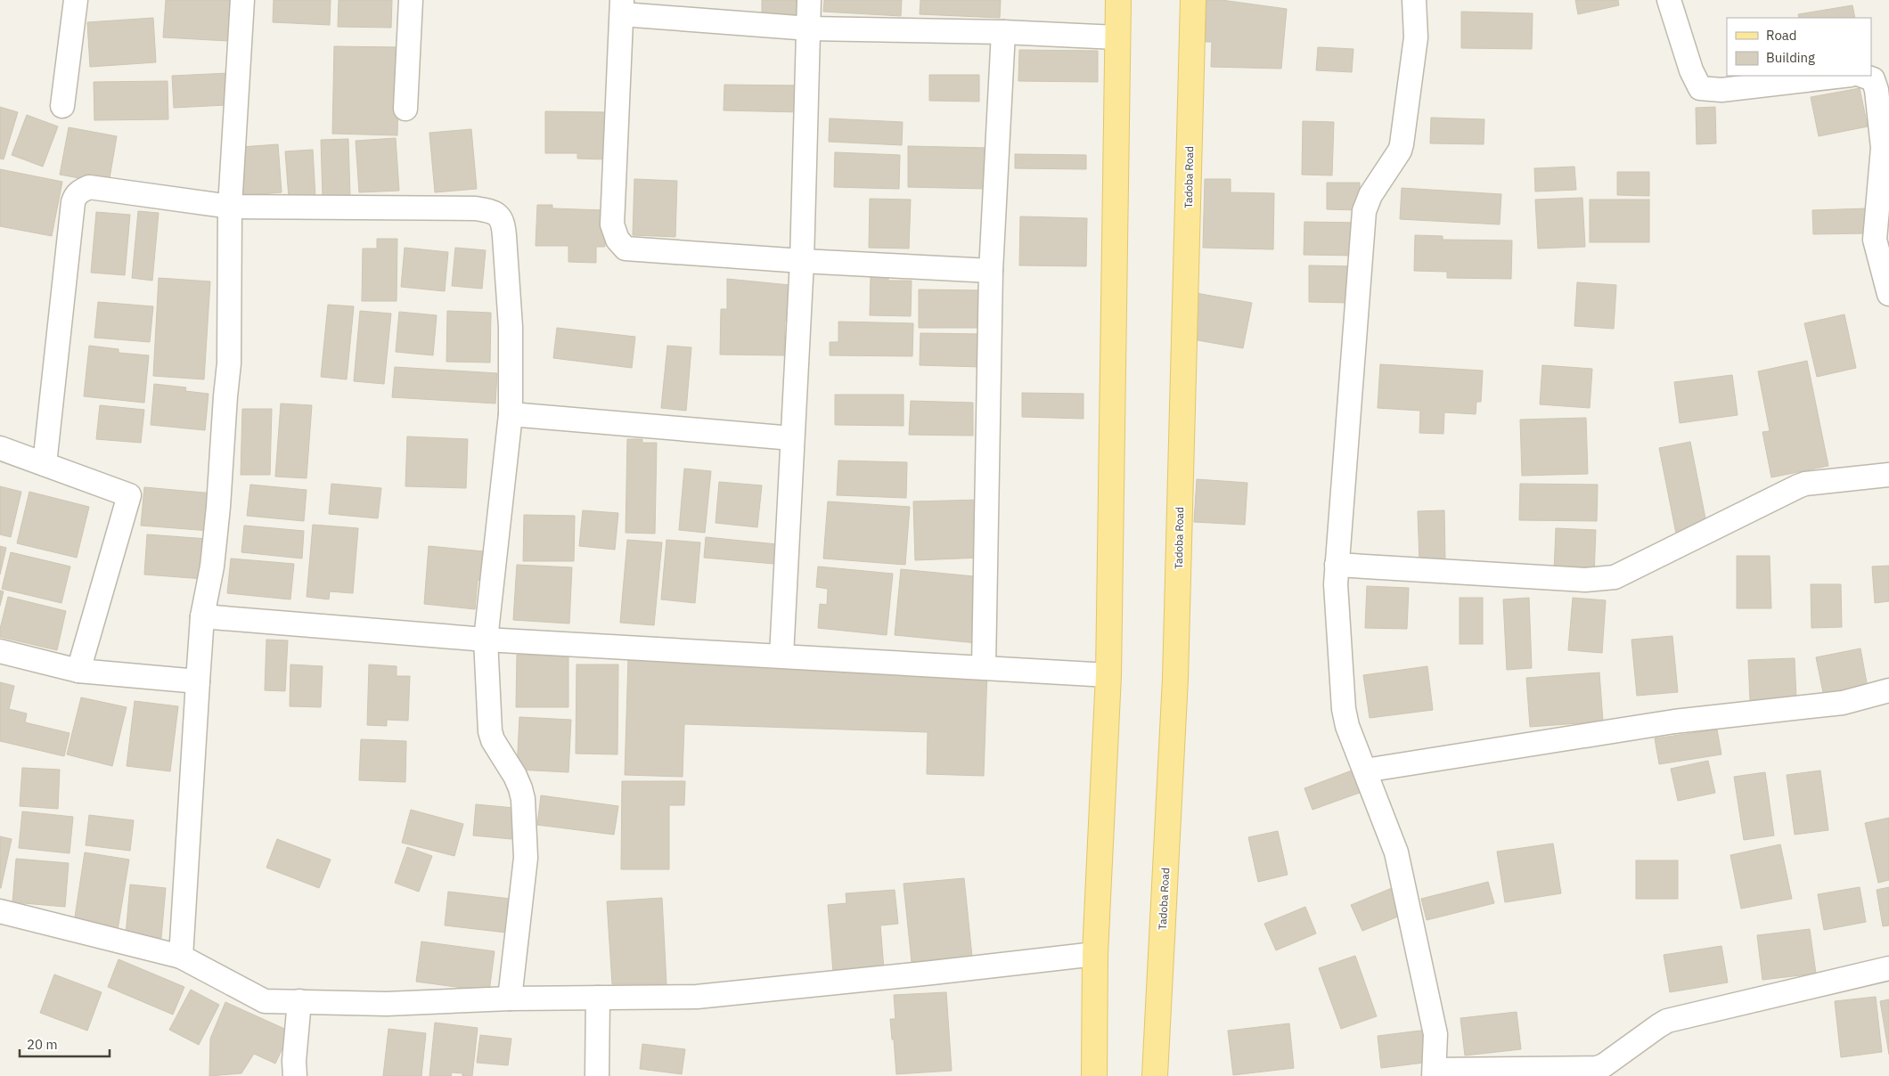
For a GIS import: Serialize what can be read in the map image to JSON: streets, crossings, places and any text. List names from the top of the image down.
{
  "streets": {
    "main road": ["Tadoba Road"]
  },
  "legend": ["Road", "Building"],
  "scale_bar": "20 m"
}
